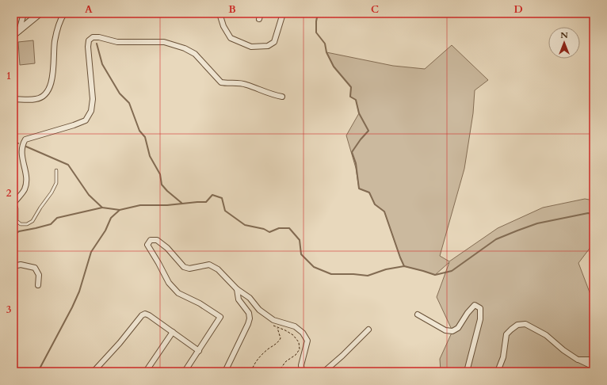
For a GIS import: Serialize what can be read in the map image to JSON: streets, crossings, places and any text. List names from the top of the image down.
{
  "north": "top",
  "grid": {
    "columns": [
      "A",
      "B",
      "C",
      "D"
    ],
    "rows": ["1", "2", "3"]
  }
}
